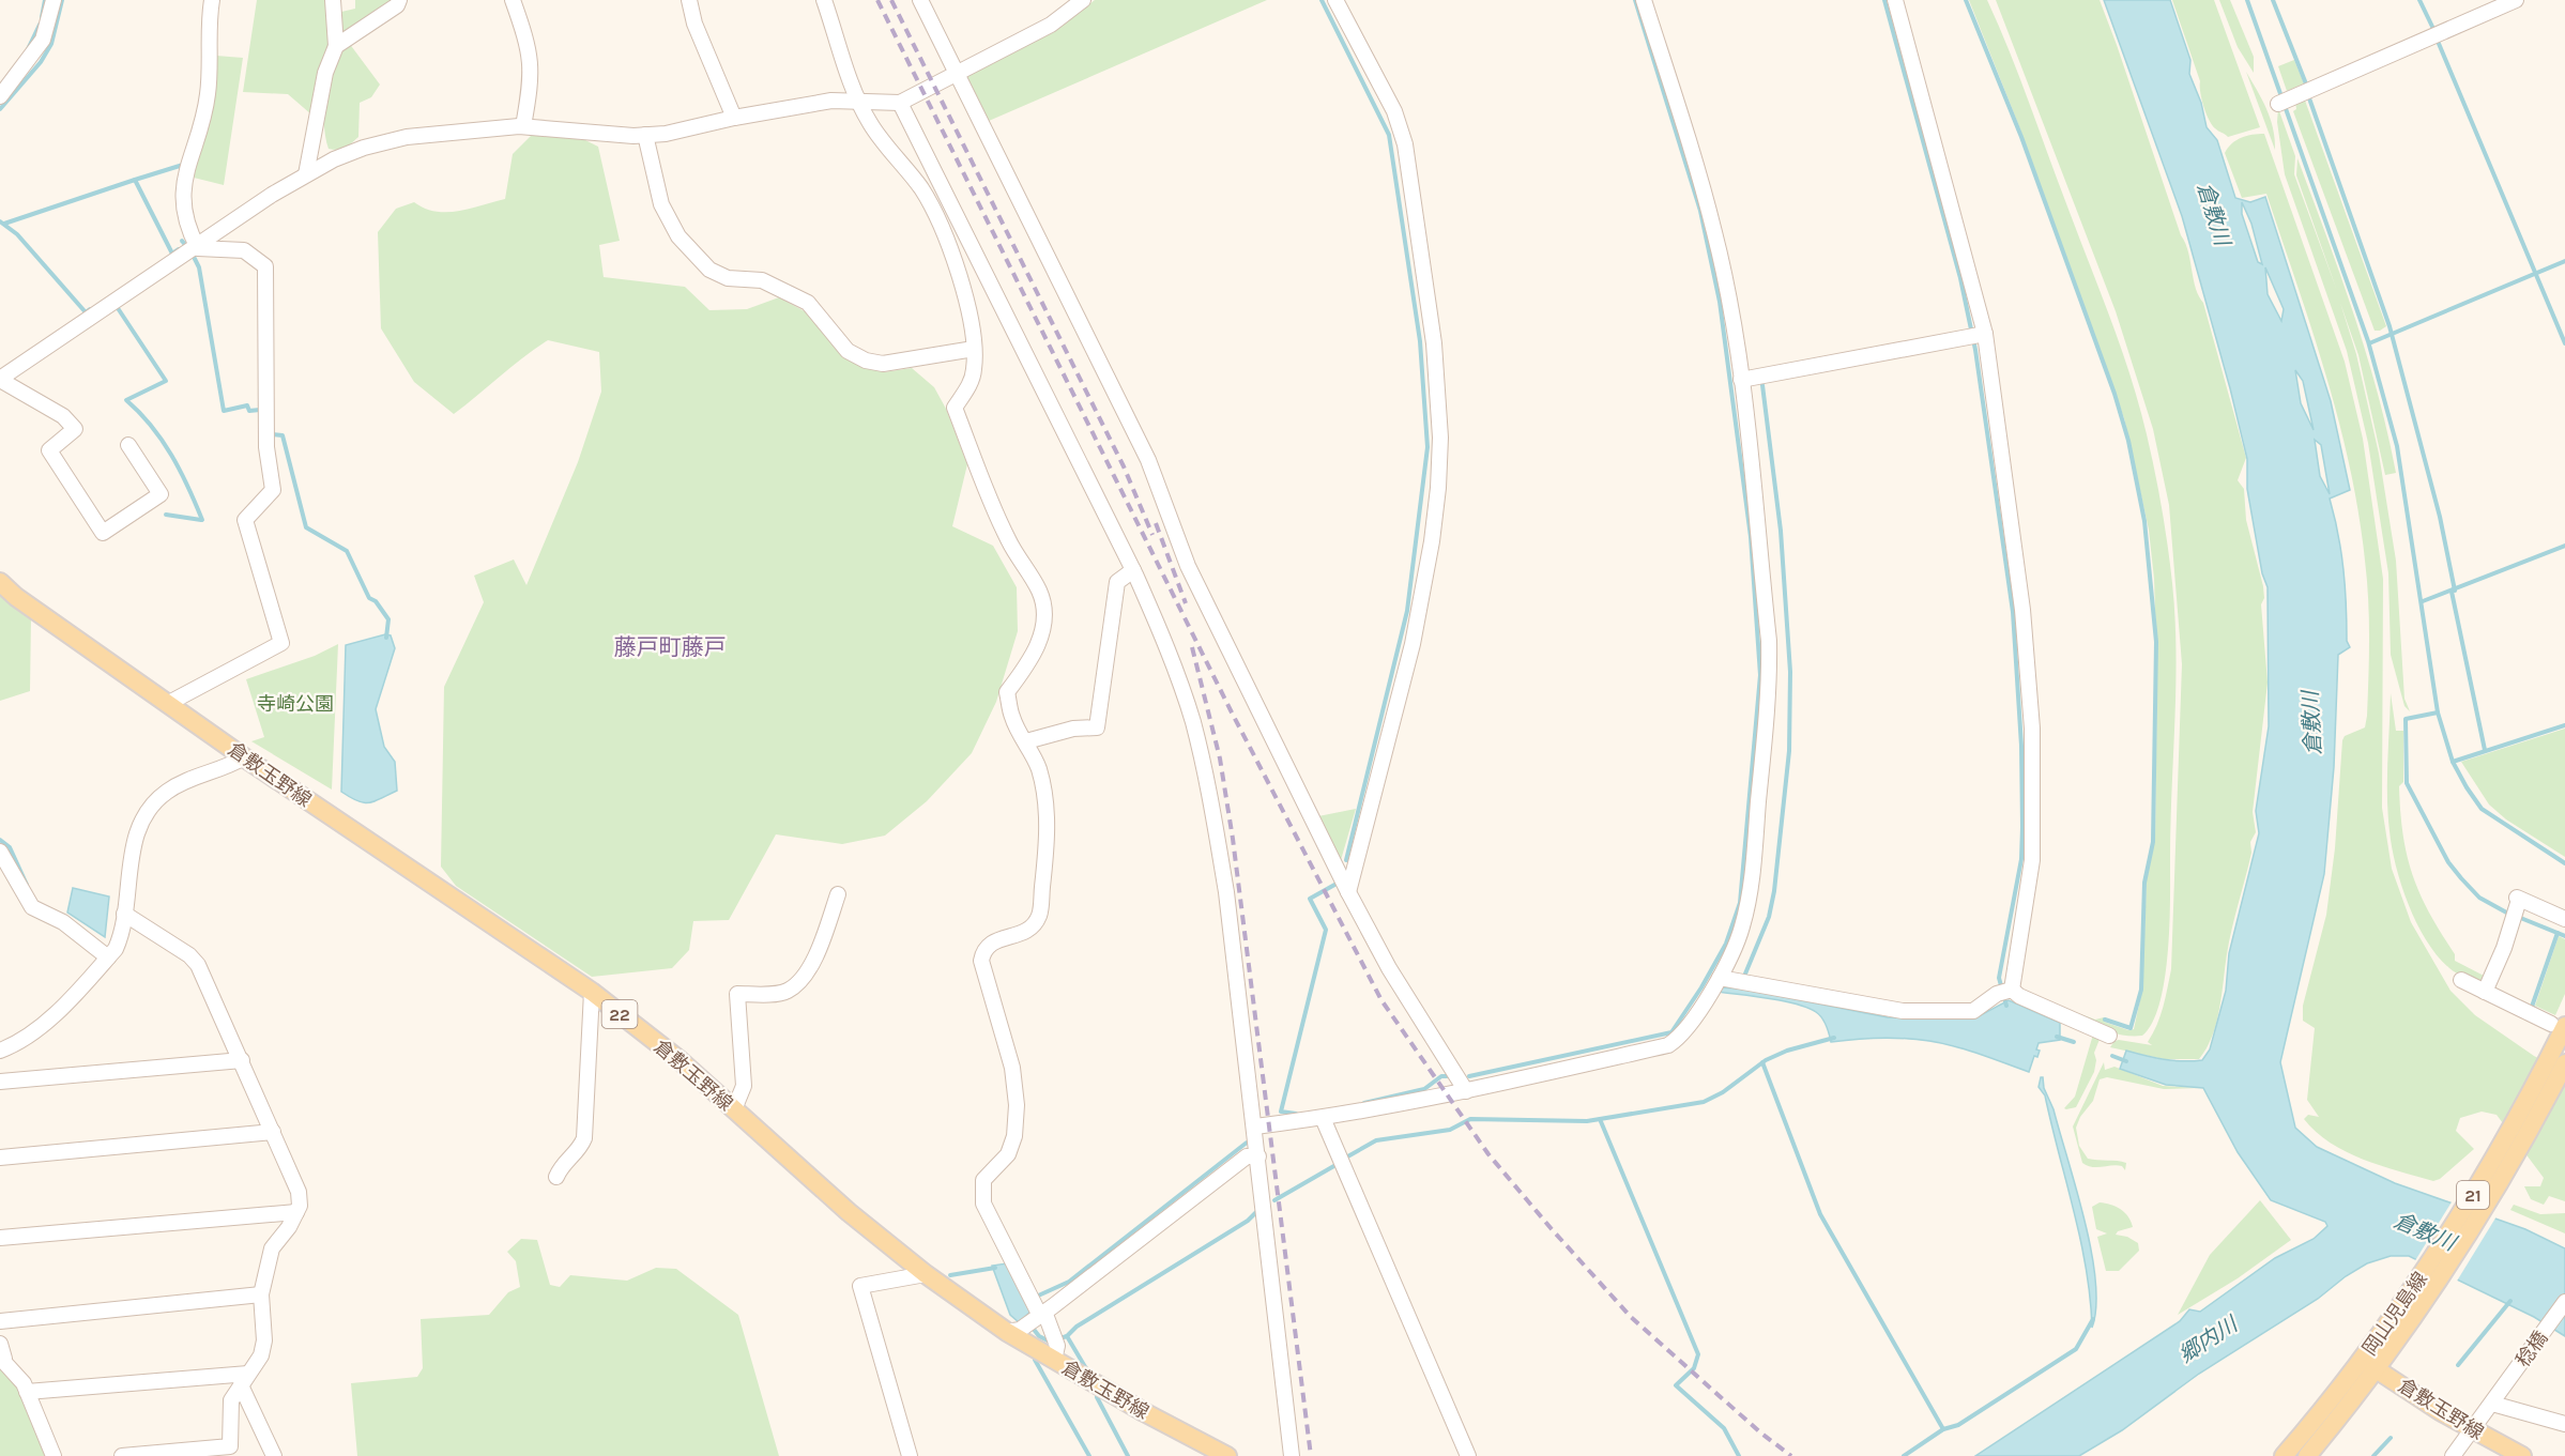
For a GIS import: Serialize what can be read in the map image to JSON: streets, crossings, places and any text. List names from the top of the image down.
{
  "streets": {
    "main road": [
      "倉敷玉野線",
      "22",
      "21",
      "岡山児島線"
    ],
    "street": ["稔橋"]
  },
  "crossings": [
    ["倉敷玉野線", "岡山児島線"],
    ["倉敷玉野線", "稔橋"]
  ],
  "districts": ["藤戸町藤戸"],
  "water": ["倉敷川", "郷内川"],
  "parks": ["寺崎公園"]
}
